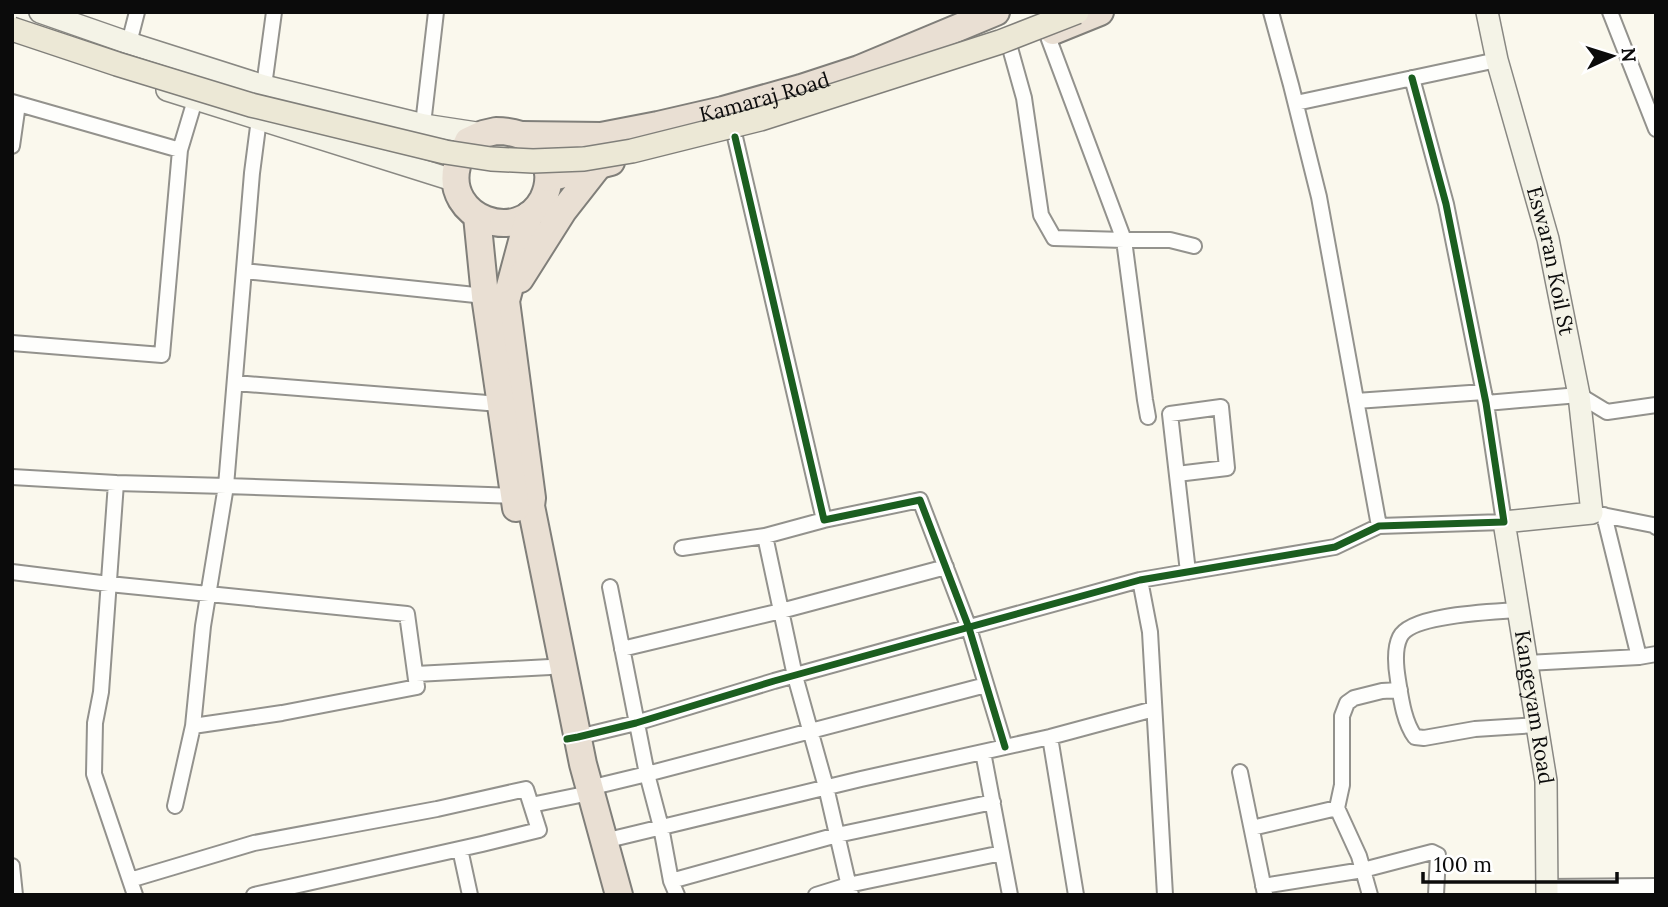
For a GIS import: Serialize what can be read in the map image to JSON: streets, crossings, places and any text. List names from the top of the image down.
{
  "streets": {
    "highway": ["Kamaraj Road"],
    "main road": ["Eswaran Koil St", "Kangeyam Road"]
  },
  "scale_bar": "100 m",
  "north": "right"
}
